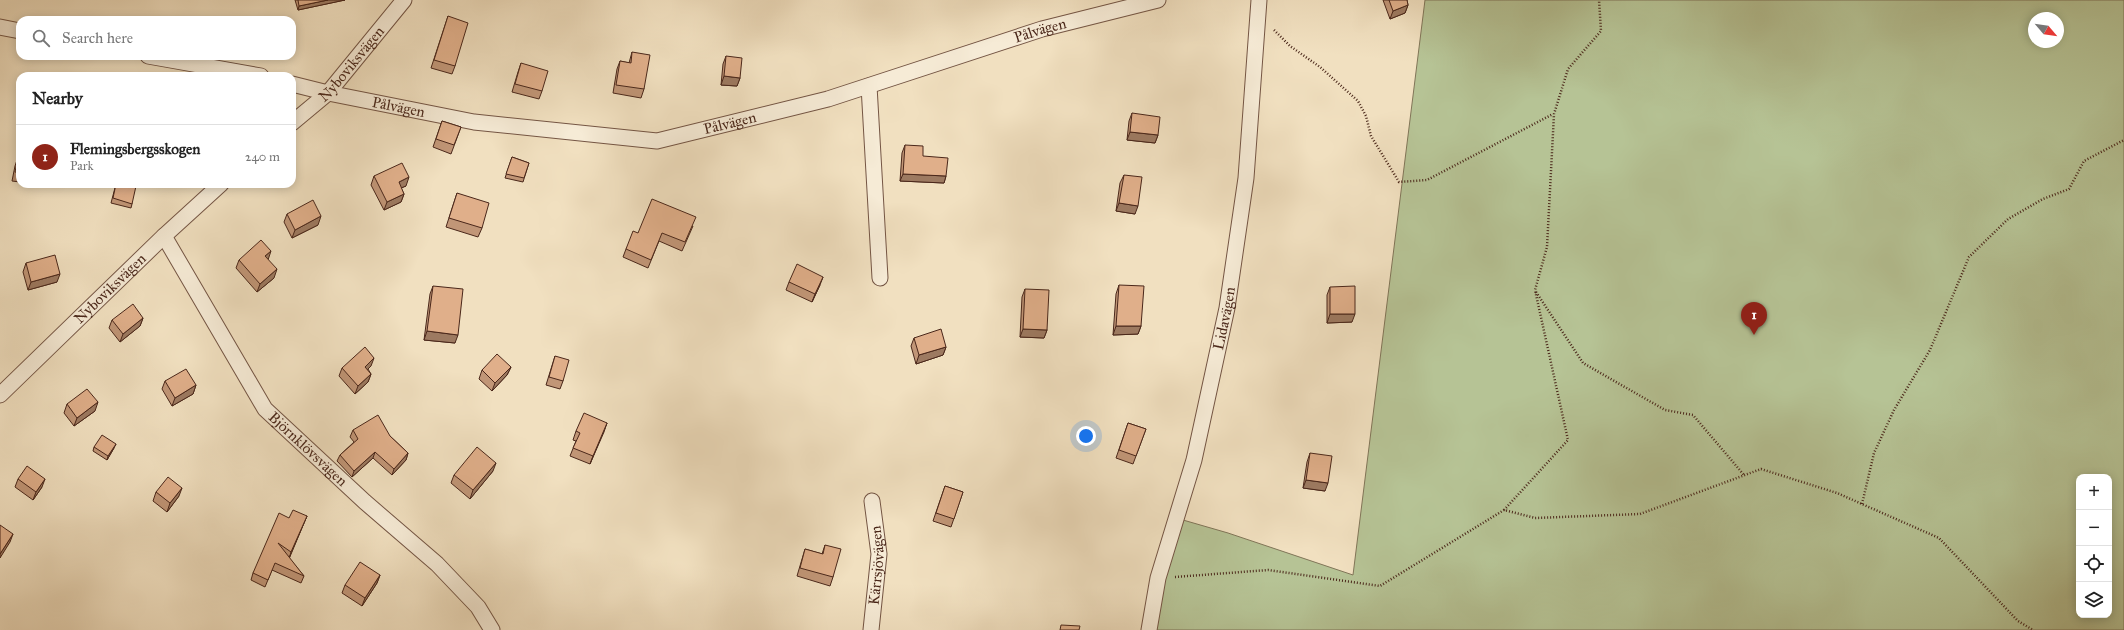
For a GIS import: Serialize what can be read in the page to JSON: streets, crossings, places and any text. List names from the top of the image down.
{
  "streets": {
    "street": [
      "Pålvägen",
      "Nyboviksvägen",
      "Lidavägen",
      "Björnklövsvägen",
      "Kärrsjövägen"
    ]
  },
  "crossings": [
    ["Pålvägen", "Nyboviksvägen"],
    ["Nyboviksvägen", "Björnklövsvägen"]
  ],
  "north": "bottom right",
  "page": {
    "search": "Search here",
    "heading": "Nearby",
    "list": [
      {
        "mark": "1",
        "name": "Flemingsbergsskogen",
        "note": "Park",
        "value": "240 m"
      }
    ],
    "pins": "1",
    "map_buttons": ["+", "−"]
  }
}
